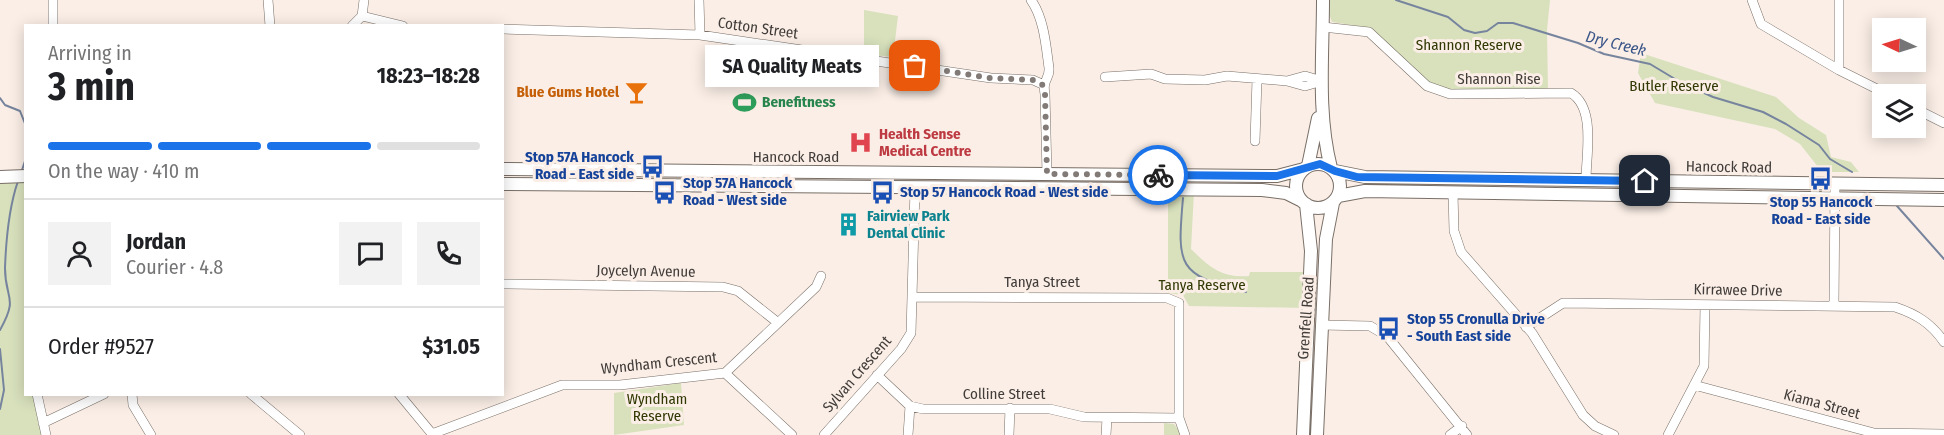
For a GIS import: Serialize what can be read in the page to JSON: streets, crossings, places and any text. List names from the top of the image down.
{
  "streets": {
    "main road": ["Hancock Road", "Grenfell Road"],
    "street": [
      "Cotton Street",
      "Shannon Rise",
      "Joycelyn Avenue",
      "Tanya Street",
      "Kirrawee Drive",
      "Wyndham Crescent",
      "Sylvan Crescent",
      "Colline Street",
      "Kiama Street"
    ]
  },
  "crossings": [
    ["Shannon Rise", "Hancock Road"],
    ["Hancock Road", "Grenfell Road"],
    ["Hancock Road", "Sylvan Crescent"],
    ["Joycelyn Avenue", "Wyndham Crescent"],
    ["Tanya Street", "Sylvan Crescent"],
    ["Tanya Street", "Colline Street"]
  ],
  "water": ["Dry Creek"],
  "parks": [
    "Shannon Reserve",
    "Butler Reserve",
    "Tanya Reserve",
    "Wyndham Reserve"
  ],
  "places": {
    "other": ["SA Quality Meats"],
    "bar": ["Blue Gums Hotel"],
    "sports": ["Benefitness"],
    "hospital": ["Health Sense Medical Centre"],
    "bus stop": [
      "Stop 57A Hancock Road - East side",
      "Stop 55 Hancock Road - East side",
      "Stop 57A Hancock Road - West side",
      "Stop 57 Hancock Road - West side",
      "Stop 55 Cronulla Drive - South East side"
    ],
    "building": ["Fairview Park Dental Clinic"]
  },
  "north": "left",
  "page": {
    "heading": ["3 min", "Arriving in", "18:23–18:28"],
    "panel": [
      "Jordan",
      "Courier · 4.8",
      "Order #9527",
      "$31.05"
    ],
    "bubble": "SA Quality Meats",
    "bar": "On the way · 410 m"
  }
}
